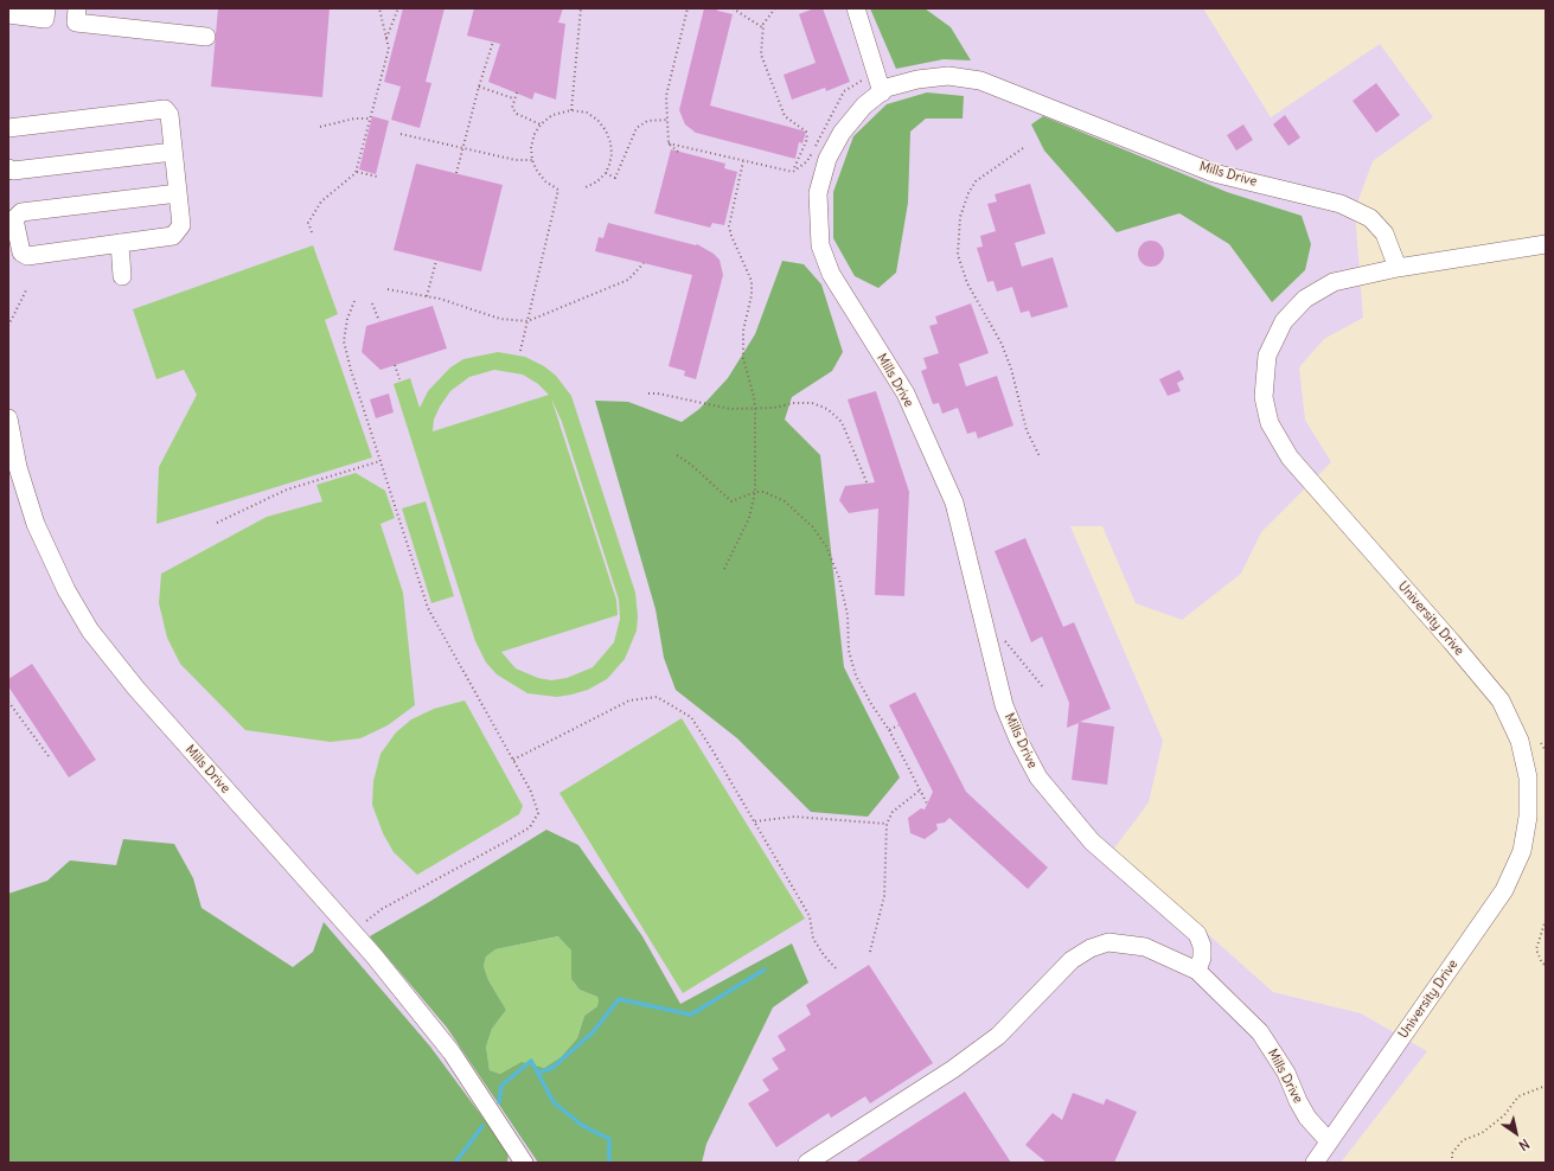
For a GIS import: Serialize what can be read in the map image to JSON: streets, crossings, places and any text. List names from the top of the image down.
{
  "streets": {
    "street": ["Mills Drive", "University Drive"]
  },
  "crossings": [
    ["Mills Drive", "University Drive"]
  ],
  "north": "bottom right"
}
